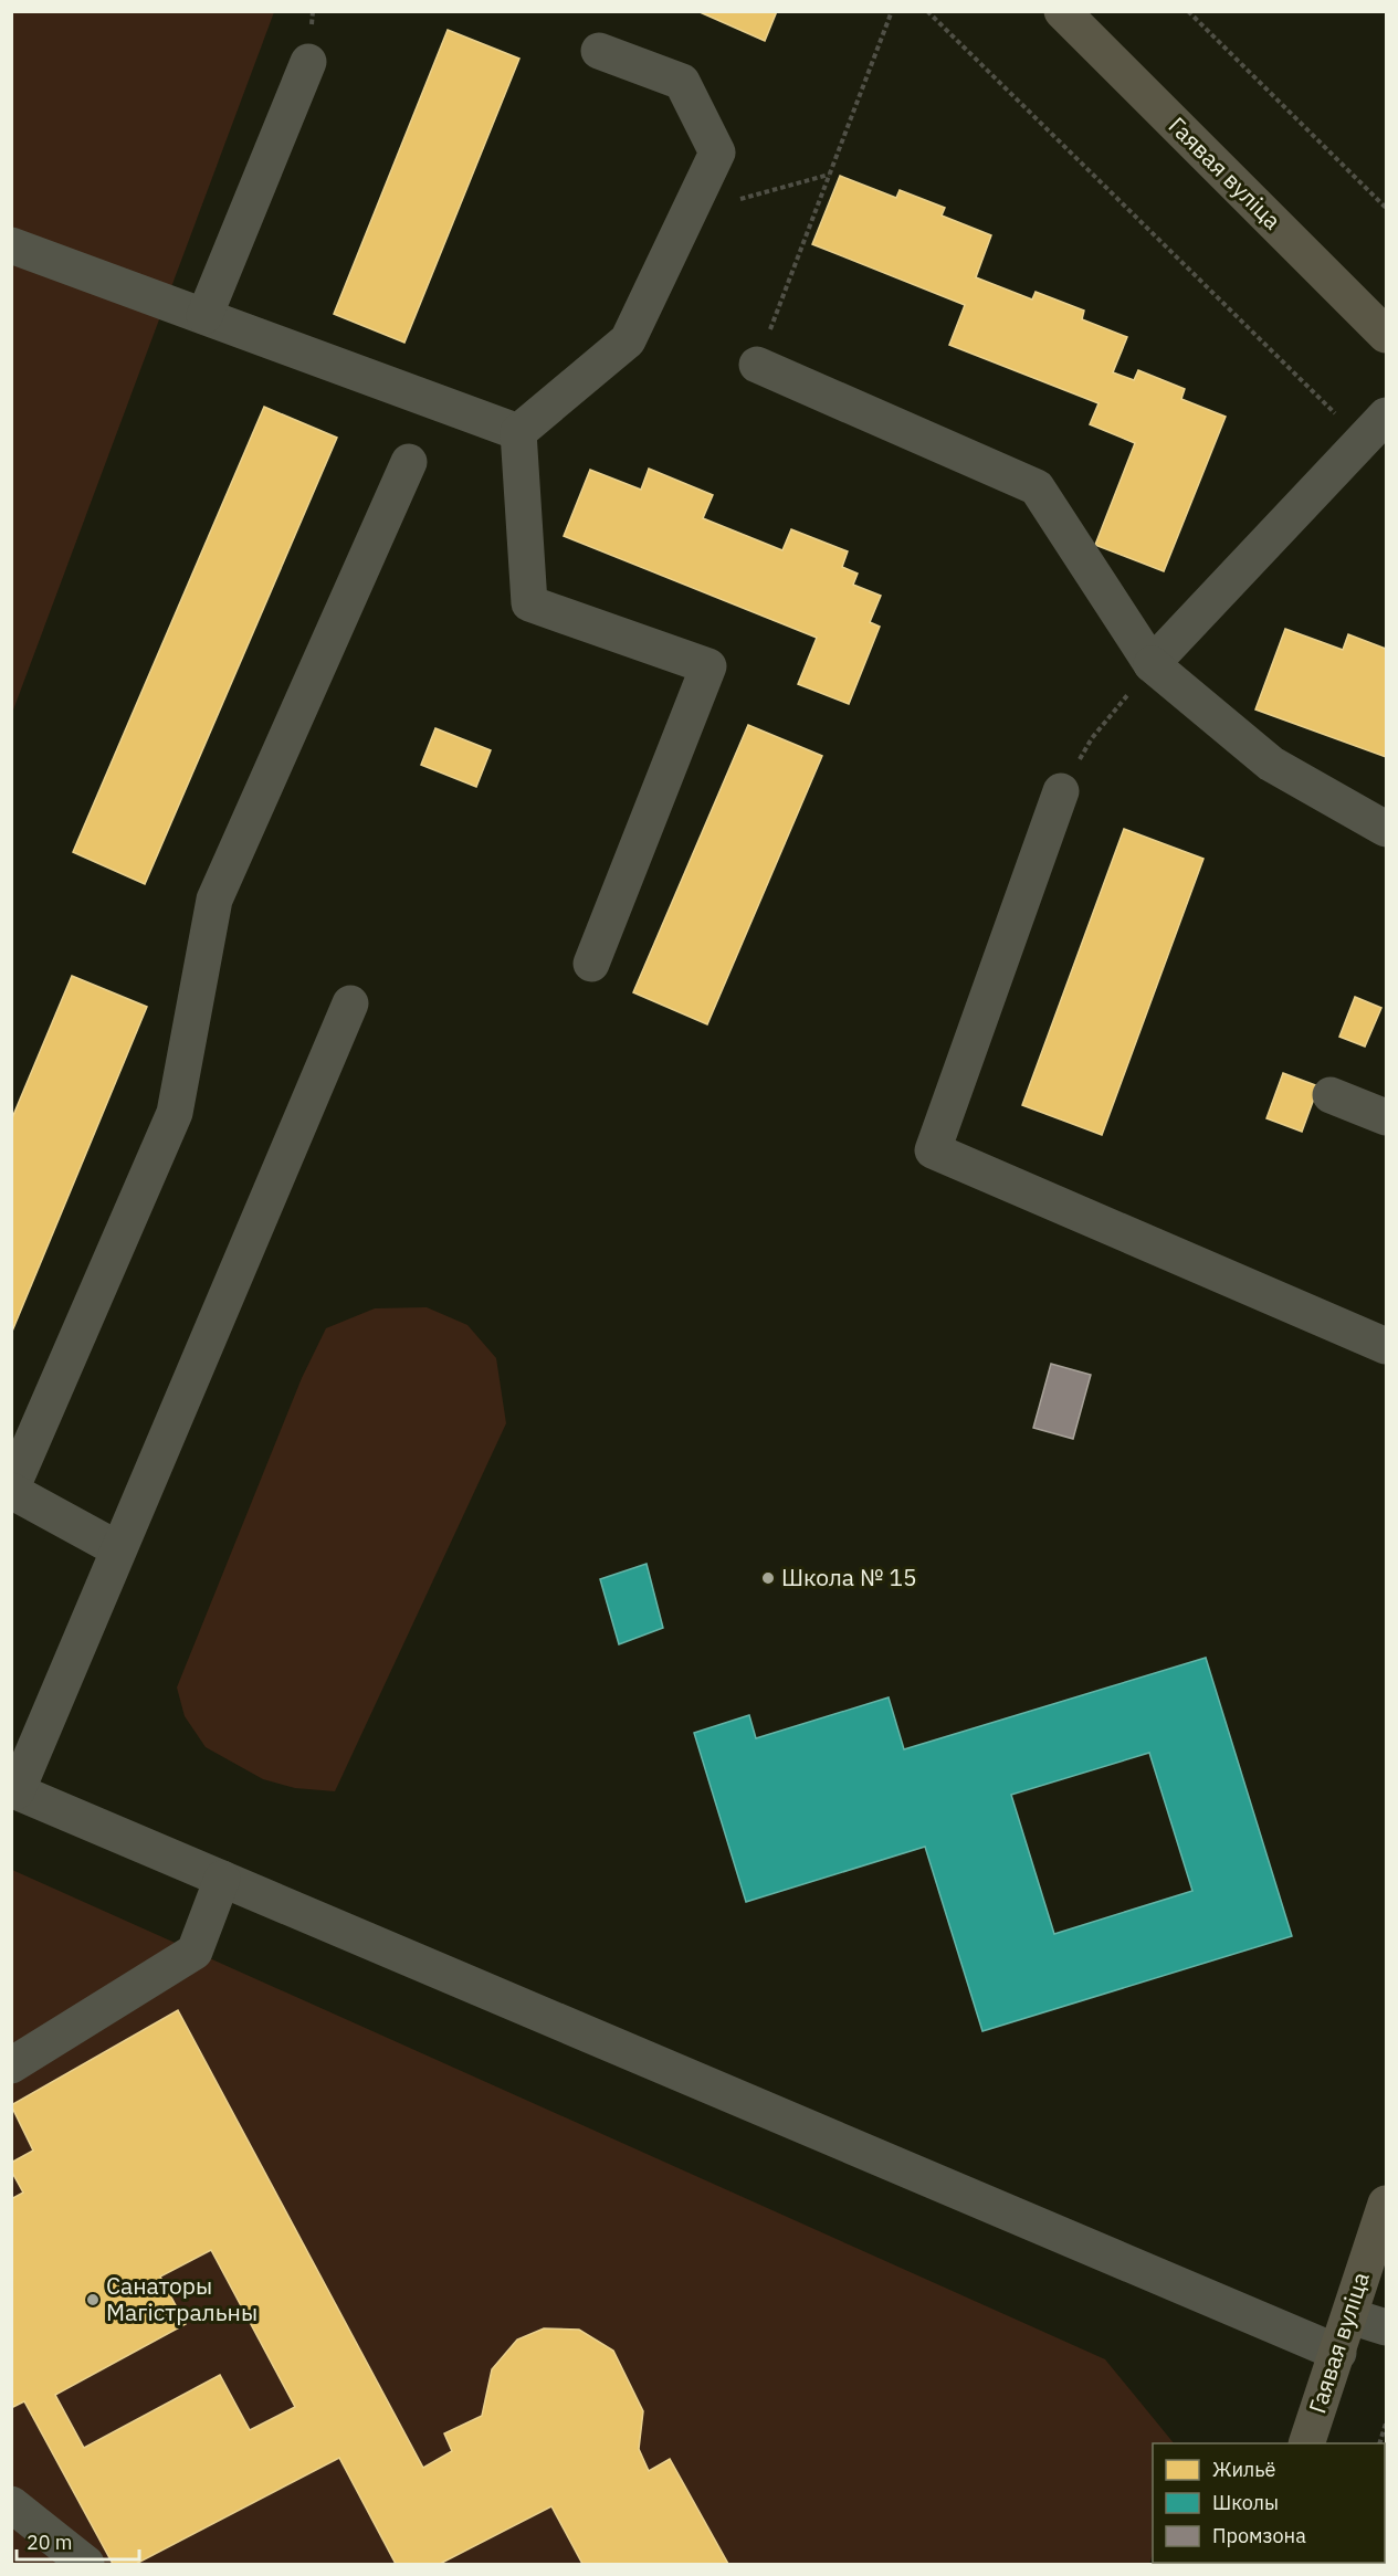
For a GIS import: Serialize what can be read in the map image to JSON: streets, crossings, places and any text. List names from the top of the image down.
{
  "streets": {
    "main road": ["Гаявая вуліца"]
  },
  "places": ["Школа № 15", "Санаторы Магістральны"],
  "legend": ["Жильё", "Школы", "Промзона"],
  "scale_bar": "20 m"
}
